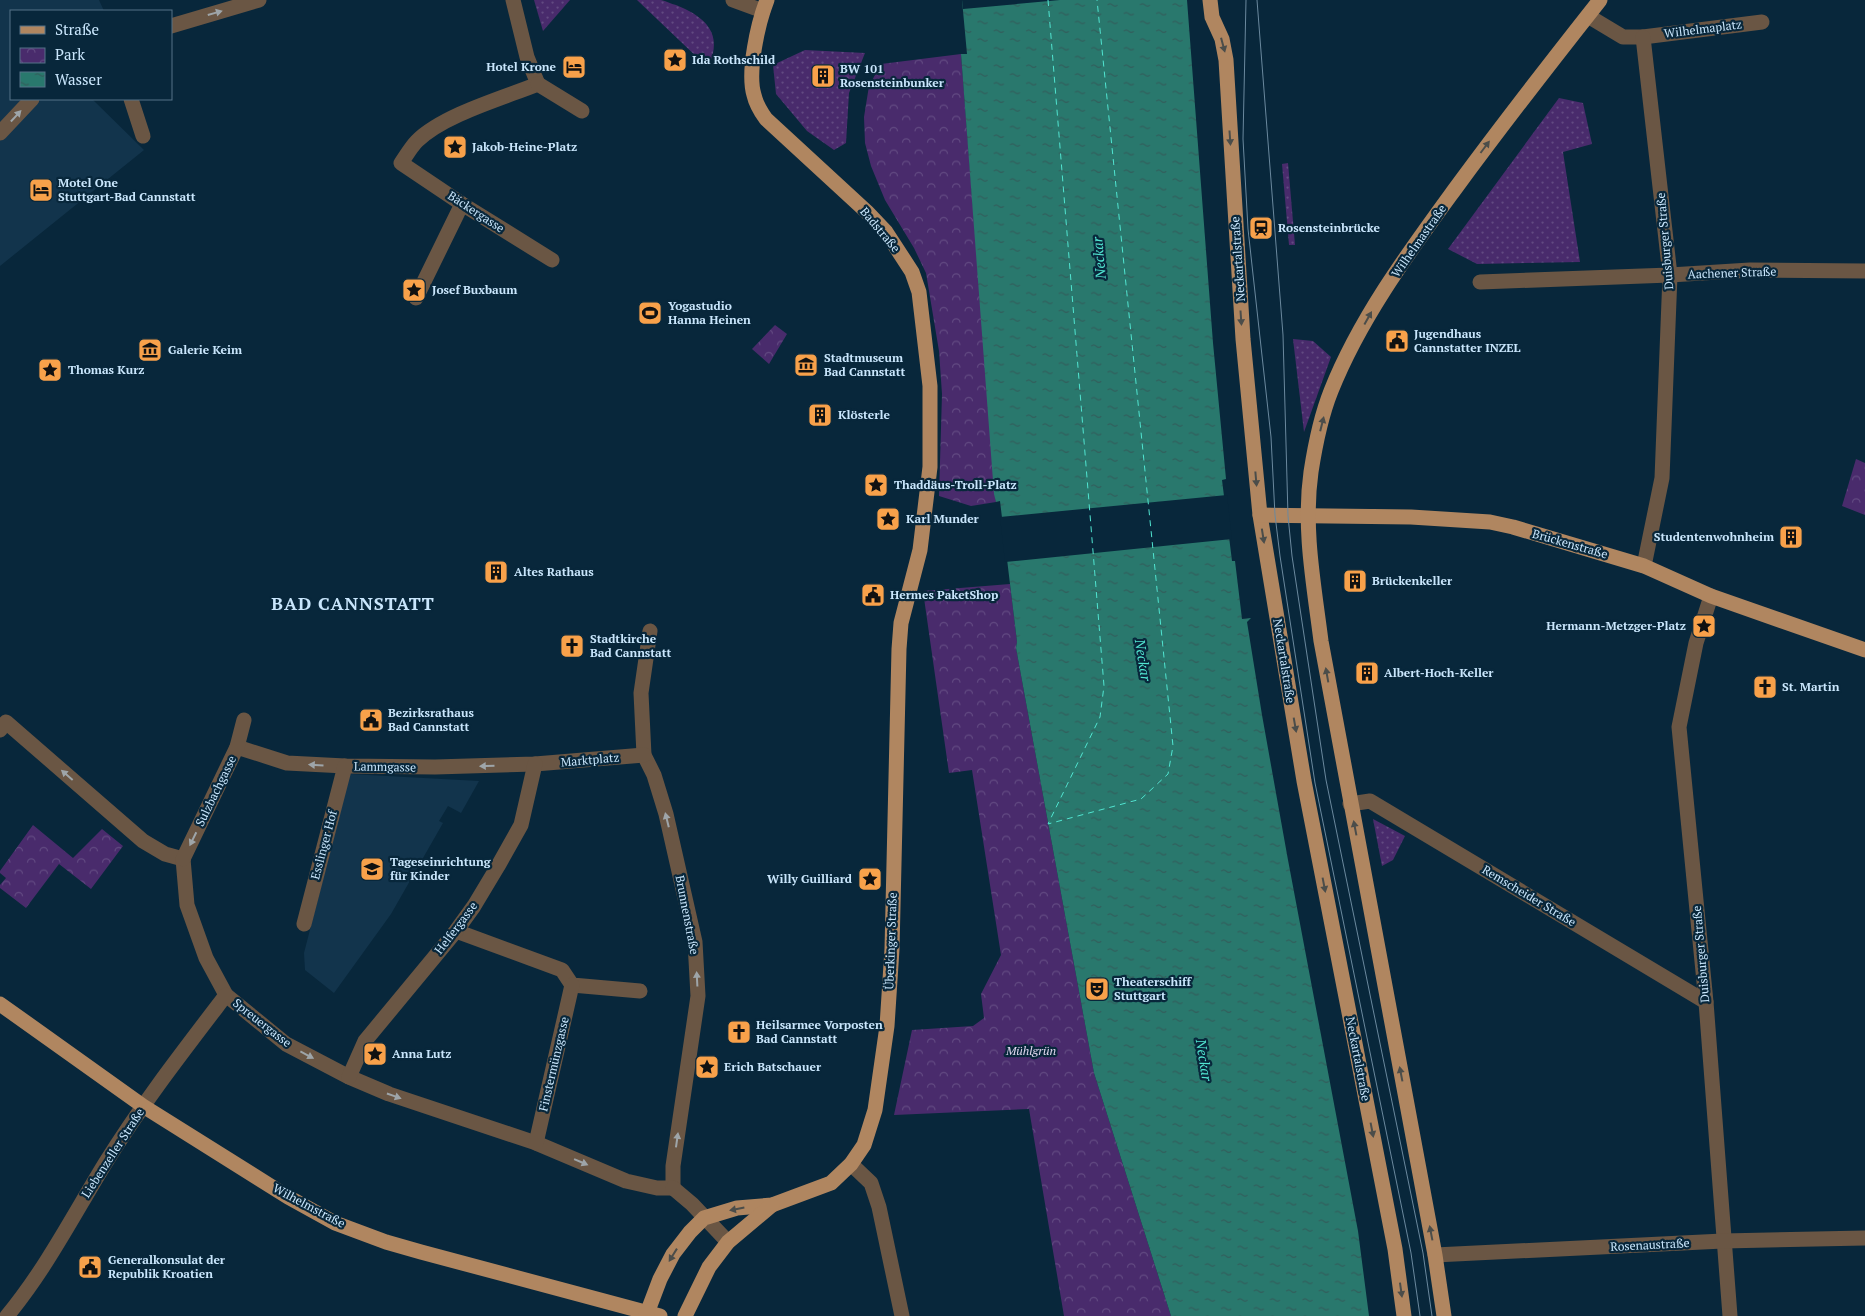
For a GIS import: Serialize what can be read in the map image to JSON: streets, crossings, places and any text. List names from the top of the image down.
{
  "streets": {
    "main road": [
      "Badstraße",
      "Wilhelmastraße",
      "Neckartalstraße",
      "Brückenstraße",
      "Überkinger Straße",
      "Wilhelmstraße"
    ],
    "street": [
      "Wilhelmaplatz",
      "Bäckergasse",
      "Duisburger Straße",
      "Aachener Straße",
      "Marktplatz",
      "Lammgasse",
      "Sulzbachgasse",
      "Esslinger Hof",
      "Remscheider Straße",
      "Brunnenstraße",
      "Helfergasse",
      "Spreuergasse",
      "Finstermünzgasse",
      "Liebenzeller Straße",
      "Rosenaustraße"
    ]
  },
  "crossings": [
    ["Wilhelmaplatz", "Duisburger Straße"],
    ["Badstraße", "Überkinger Straße"],
    ["Wilhelmastraße", "Brückenstraße"],
    ["Duisburger Straße", "Aachener Straße"],
    ["Duisburger Straße", "Brückenstraße"],
    ["Duisburger Straße", "Remscheider Straße"],
    ["Duisburger Straße", "Rosenaustraße"],
    ["Neckartalstraße", "Brückenstraße"],
    ["Marktplatz", "Lammgasse"],
    ["Marktplatz", "Brunnenstraße"],
    ["Marktplatz", "Helfergasse"],
    ["Lammgasse", "Sulzbachgasse"],
    ["Lammgasse", "Esslinger Hof"],
    ["Lammgasse", "Helfergasse"],
    ["Sulzbachgasse", "Spreuergasse"],
    ["Brunnenstraße", "Spreuergasse"],
    ["Helfergasse", "Spreuergasse"],
    ["Spreuergasse", "Finstermünzgasse"],
    ["Spreuergasse", "Liebenzeller Straße"],
    ["Liebenzeller Straße", "Wilhelmstraße"]
  ],
  "one_way": [
    "Wilhelmastraße",
    "Lammgasse",
    "Sulzbachgasse",
    "Brunnenstraße",
    "Spreuergasse"
  ],
  "districts": ["BAD CANNSTATT"],
  "water": ["Neckar"],
  "parks": ["Mühlgrün"],
  "places": {
    "place": [
      "Ida Rothschild",
      "Jakob-Heine-Platz",
      "Josef Buxbaum",
      "Thomas Kurz",
      "Thaddäus-Troll-Platz",
      "Karl Munder",
      "Hermann-Metzger-Platz",
      "Willy Guilliard",
      "Anna Lutz",
      "Erich Batschauer"
    ],
    "hotel": ["Hotel Krone", "Motel One Stuttgart-Bad Cannstatt"],
    "building": [
      "BW 101 Rosensteinbunker",
      "Klösterle",
      "Studentenwohnheim",
      "Altes Rathaus",
      "Brückenkeller",
      "Albert-Hoch-Keller"
    ],
    "station": ["Rosensteinbrücke"],
    "sports": ["Yogastudio Hanna Heinen"],
    "public building": [
      "Jugendhaus Cannstatter INZEL",
      "Hermes PaketShop",
      "Bezirksrathaus Bad Cannstatt",
      "Generalkonsulat der Republik Kroatien"
    ],
    "museum": ["Galerie Keim", "Stadtmuseum Bad Cannstatt"],
    "church": ["Stadtkirche Bad Cannstatt", "St. Martin", "Heilsarmee Vorposten Bad Cannstatt"],
    "school or university": ["Tageseinrichtung für Kinder"],
    "theatre": ["Theaterschiff Stuttgart"]
  },
  "legend": ["Straße", "Park", "Wasser"]
}
